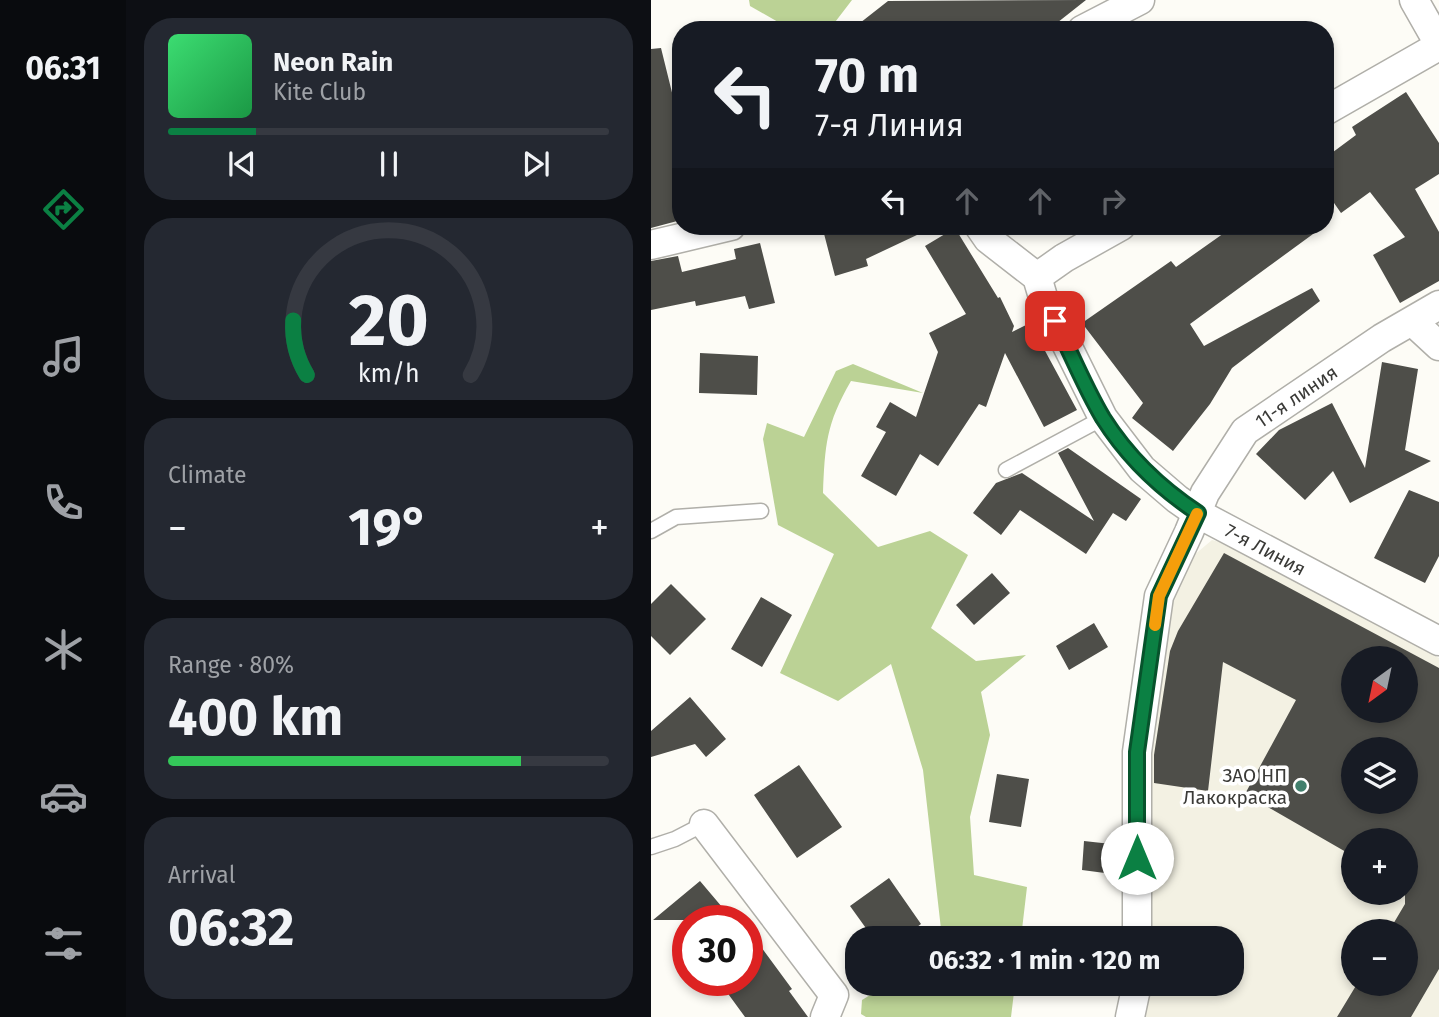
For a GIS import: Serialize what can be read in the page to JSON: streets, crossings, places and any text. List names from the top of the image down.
{
  "streets": {
    "street": ["11-я линия", "7-я Линия"]
  },
  "crossings": [
    ["11-я линия", "7-я Линия"]
  ],
  "places": ["ЗАО НП Лакокраска"],
  "north": "bottom left",
  "page": {
    "tabs": "06:31",
    "turn": ["70 m", "7-я Линия"],
    "song": ["Neon Rain", "Kite Club"],
    "tile": [
      "Climate",
      ["Range · 80%", "400 km"],
      ["Arrival", "06:32"]
    ],
    "heat": ["−", "19°", "+"],
    "map_buttons": ["+", "−"],
    "limit": "30",
    "trip": "06:32 · 1 min · 120 m",
    "gauge": ["20", "km/h"]
  }
}
